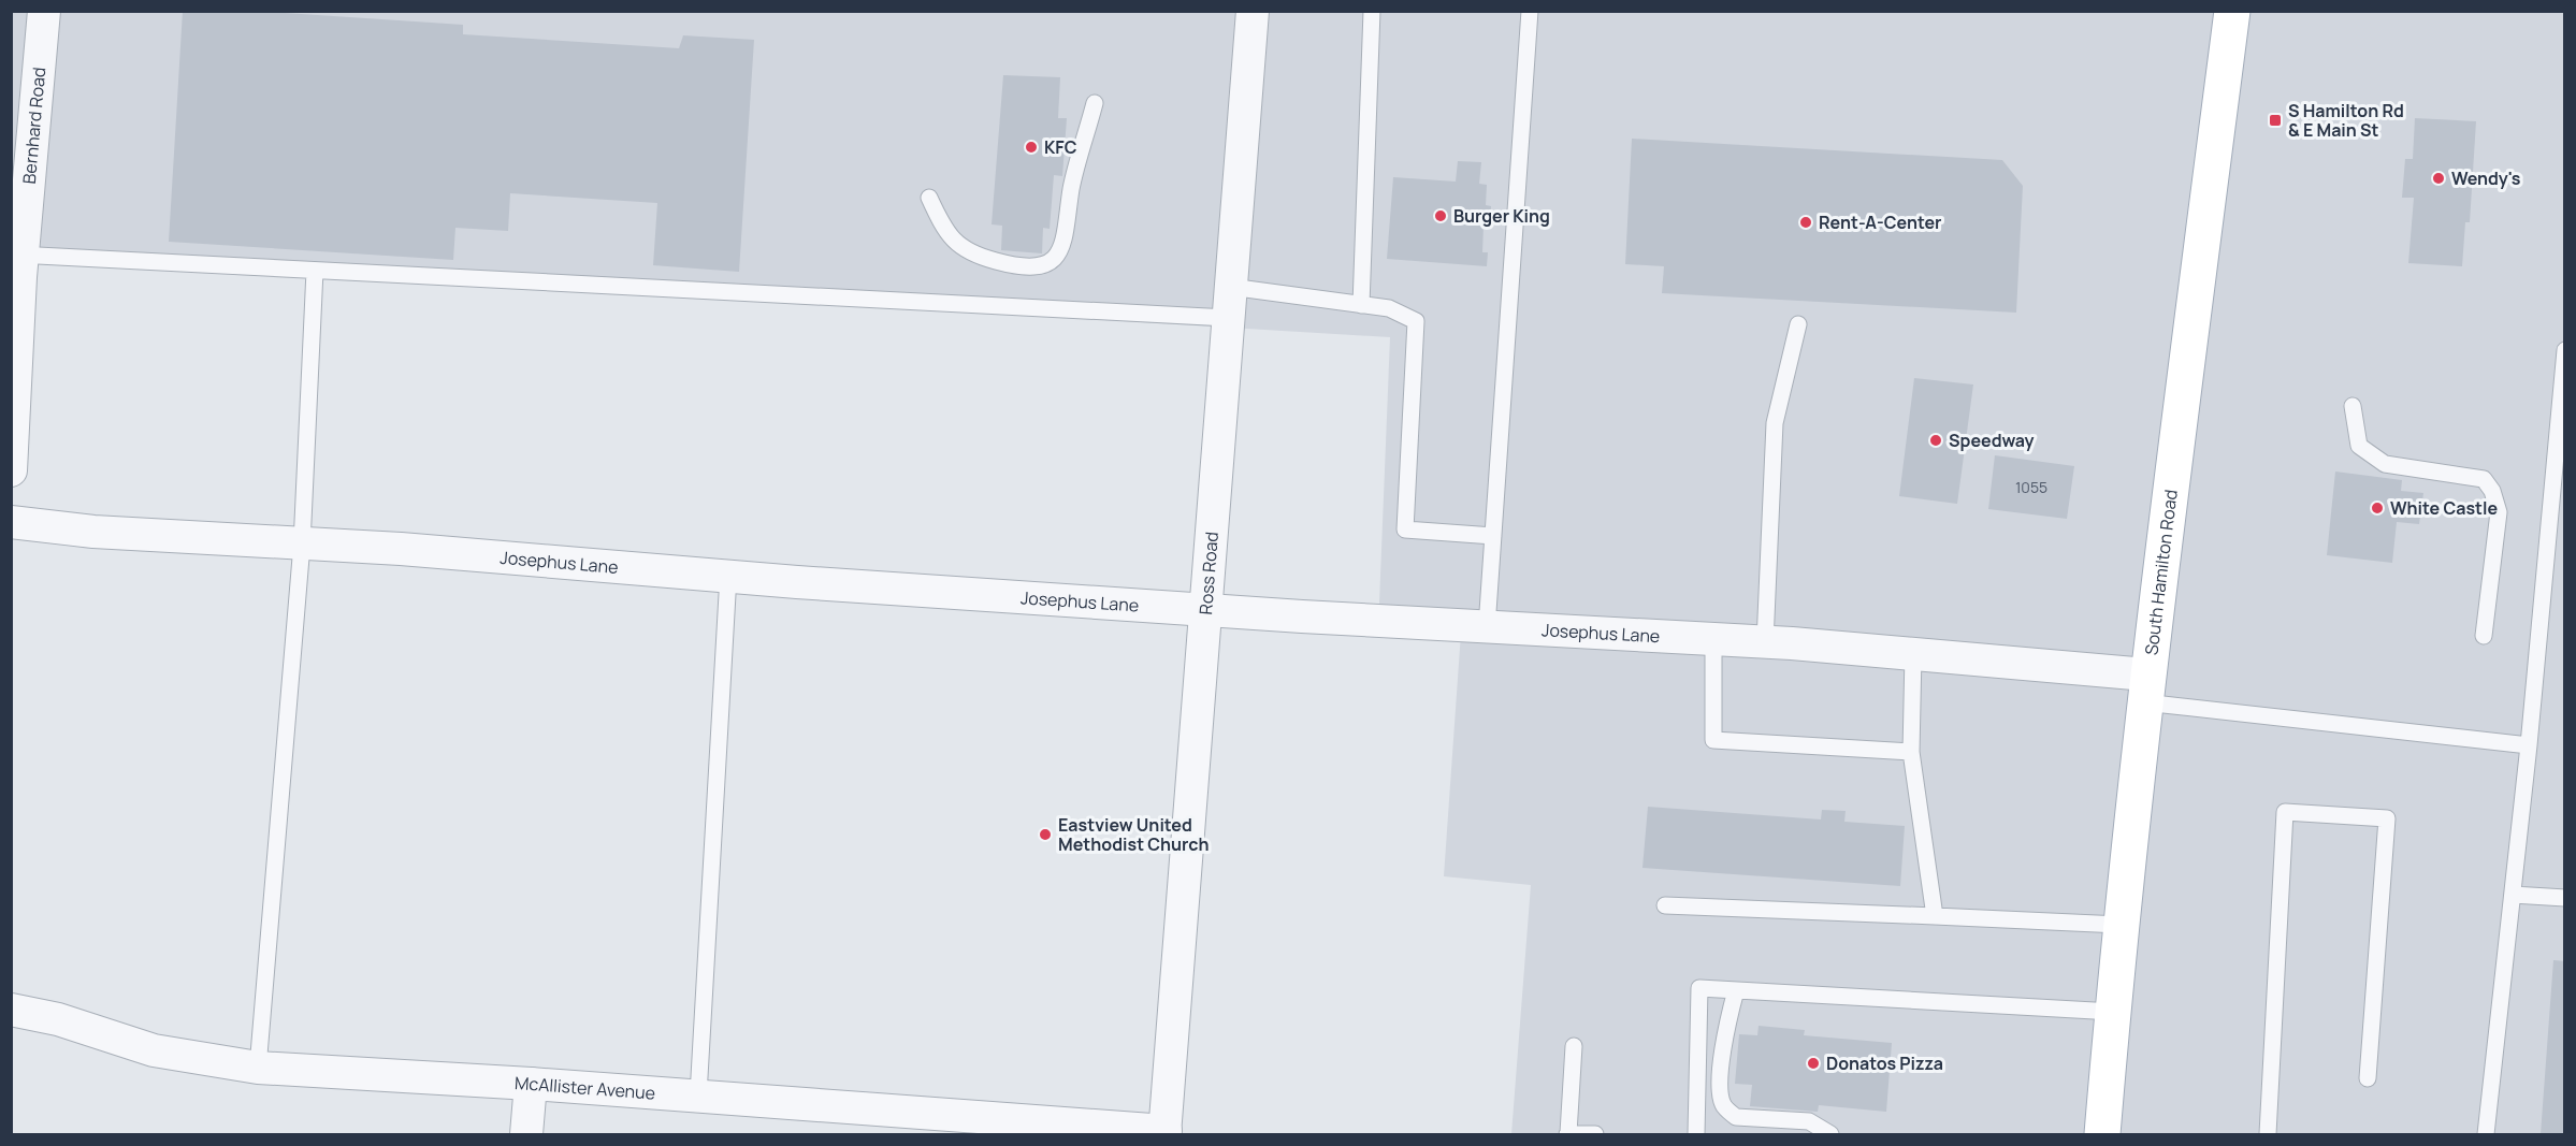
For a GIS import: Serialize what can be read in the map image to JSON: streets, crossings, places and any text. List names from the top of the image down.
{
  "streets": {
    "main road": ["South Hamilton Road"],
    "street": [
      "Bernhard Road",
      "Josephus Lane",
      "Ross Road",
      "McAllister Avenue"
    ]
  },
  "crossings": [
    ["Josephus Lane", "Ross Road"],
    ["Josephus Lane", "South Hamilton Road"],
    ["Ross Road", "McAllister Avenue"]
  ],
  "places": {
    "transit": ["S Hamilton Rd & E Main St"],
    "other": [
      "KFC",
      "Wendy's",
      "Burger King",
      "Rent-A-Center",
      "Speedway",
      "White Castle",
      "Eastview United Methodist Church",
      "Donatos Pizza"
    ]
  },
  "house_numbers": ["1055"]
}
